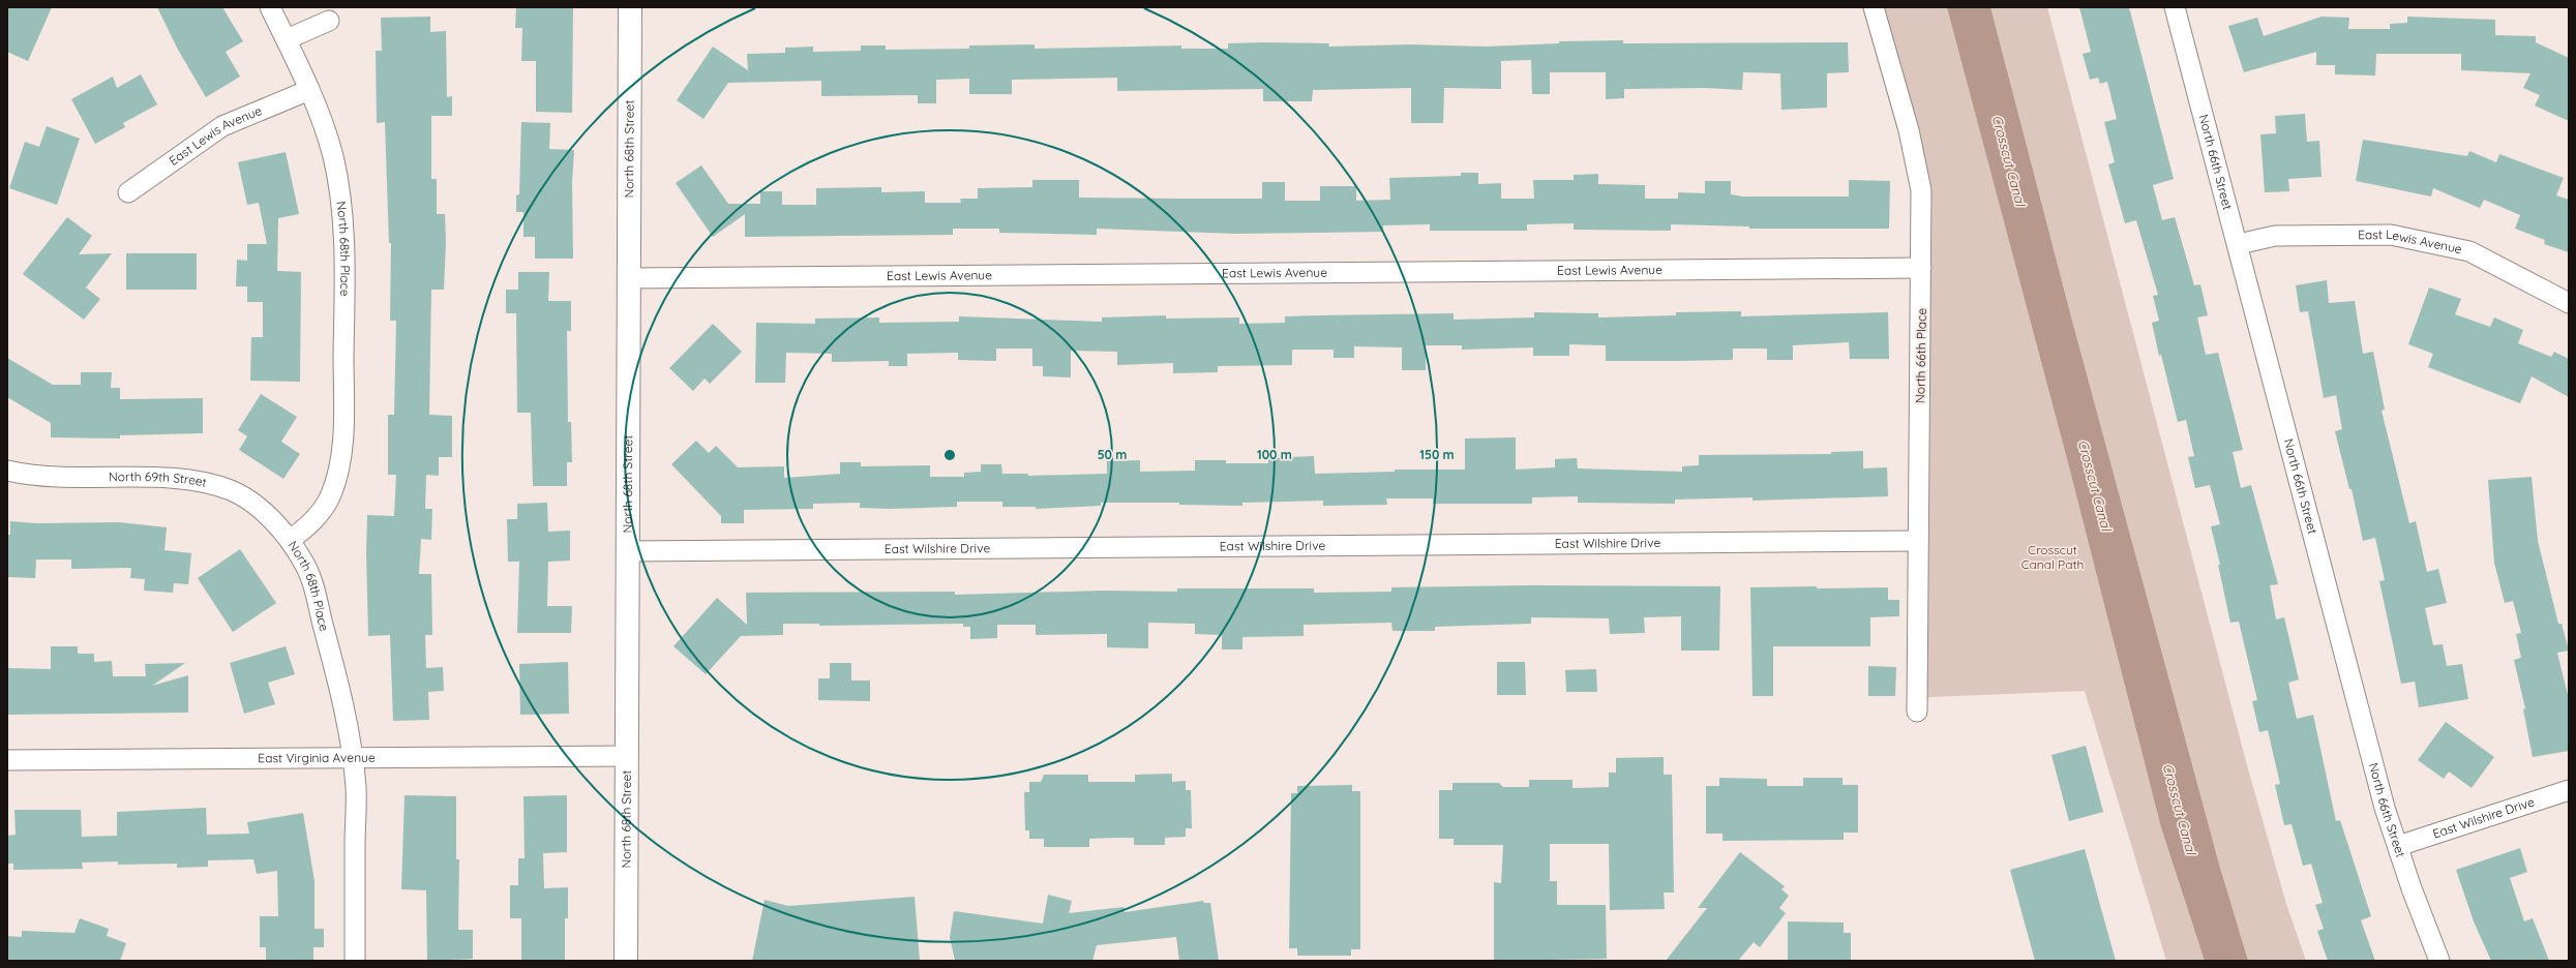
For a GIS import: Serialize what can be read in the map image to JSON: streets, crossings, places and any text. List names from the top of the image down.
{
  "streets": {
    "street": [
      "East Lewis Avenue",
      "North 68th Street",
      "North 66th Street",
      "North 68th Place",
      "North 66th Place",
      "North 69th Street",
      "East Wilshire Drive",
      "East Virginia Avenue"
    ]
  },
  "crossings": [
    ["East Lewis Avenue", "North 68th Street"],
    ["East Lewis Avenue", "North 66th Street"],
    ["East Lewis Avenue", "North 68th Place"],
    ["East Lewis Avenue", "North 66th Place"],
    ["North 68th Street", "East Wilshire Drive"],
    ["North 68th Street", "East Virginia Avenue"],
    ["North 66th Street", "East Wilshire Drive"],
    ["North 68th Place", "North 69th Street"],
    ["North 68th Place", "East Virginia Avenue"],
    ["North 66th Place", "East Wilshire Drive"]
  ],
  "water": ["Crosscut Canal"],
  "parks": ["Crosscut Canal Path"],
  "rings": ["50 m", "100 m", "150 m"]
}
